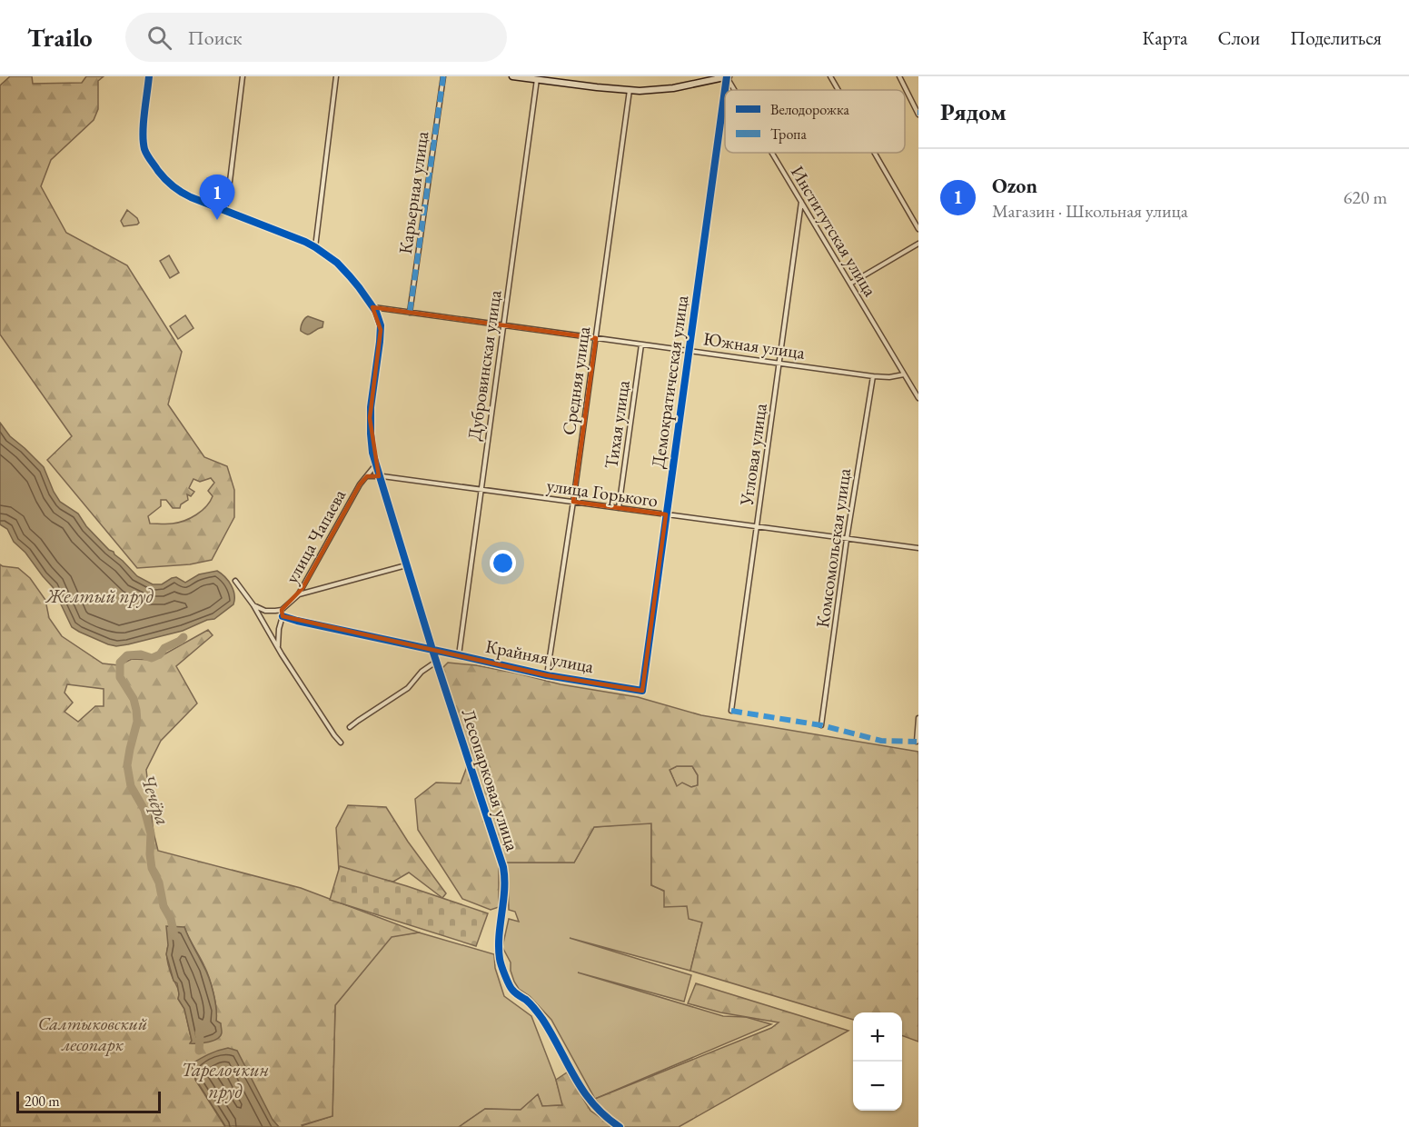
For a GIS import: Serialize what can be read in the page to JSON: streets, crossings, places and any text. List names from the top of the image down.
{
  "streets": {
    "street": [
      "Карьерная улица",
      "Институтская улица",
      "Южная улица",
      "Дубровинская улица",
      "Средняя улица",
      "Демократическая улица",
      "Тихая улица",
      "Угловая улица",
      "улица Горького",
      "улица Чапаева",
      "Комсомольская улица",
      "Крайняя улица",
      "Лесопарковая улица"
    ]
  },
  "crossings": [
    ["Карьерная улица", "Южная улица"],
    ["Институтская улица", "Южная улица"],
    ["Институтская улица", "Демократическая улица"],
    ["Институтская улица", "Угловая улица"],
    ["Южная улица", "Дубровинская улица"],
    ["Южная улица", "Средняя улица"],
    ["Южная улица", "Демократическая улица"],
    ["Южная улица", "Тихая улица"],
    ["Южная улица", "Угловая улица"],
    ["Южная улица", "Комсомольская улица"],
    ["Южная улица", "Лесопарковая улица"],
    ["Дубровинская улица", "улица Горького"],
    ["Дубровинская улица", "Крайняя улица"],
    ["Средняя улица", "улица Горького"],
    ["Средняя улица", "Крайняя улица"],
    ["Демократическая улица", "улица Горького"],
    ["Демократическая улица", "Крайняя улица"],
    ["Тихая улица", "улица Горького"],
    ["Угловая улица", "улица Горького"],
    ["улица Горького", "улица Чапаева"],
    ["улица Горького", "Комсомольская улица"],
    ["улица Горького", "Лесопарковая улица"],
    ["улица Чапаева", "Лесопарковая улица"],
    ["Крайняя улица", "Лесопарковая улица"]
  ],
  "water": ["Желтый пруд", "Чечёра", "Тарелочкин пруд"],
  "parks": ["Салтыковский лесопарк"],
  "legend": ["Велодорожка", "Тропа"],
  "scale_bar": "200 m",
  "page": {
    "header": "Trailo",
    "search": "Поиск",
    "nav": ["Карта", "Слои", "Поделиться"],
    "heading": "Рядом",
    "list": [
      {
        "mark": "1",
        "name": "Ozon",
        "note": "Магазин · Школьная улица",
        "value": "620 m"
      }
    ],
    "pins": "1",
    "map_buttons": ["+", "−"],
    "scale": "200 m"
  }
}
